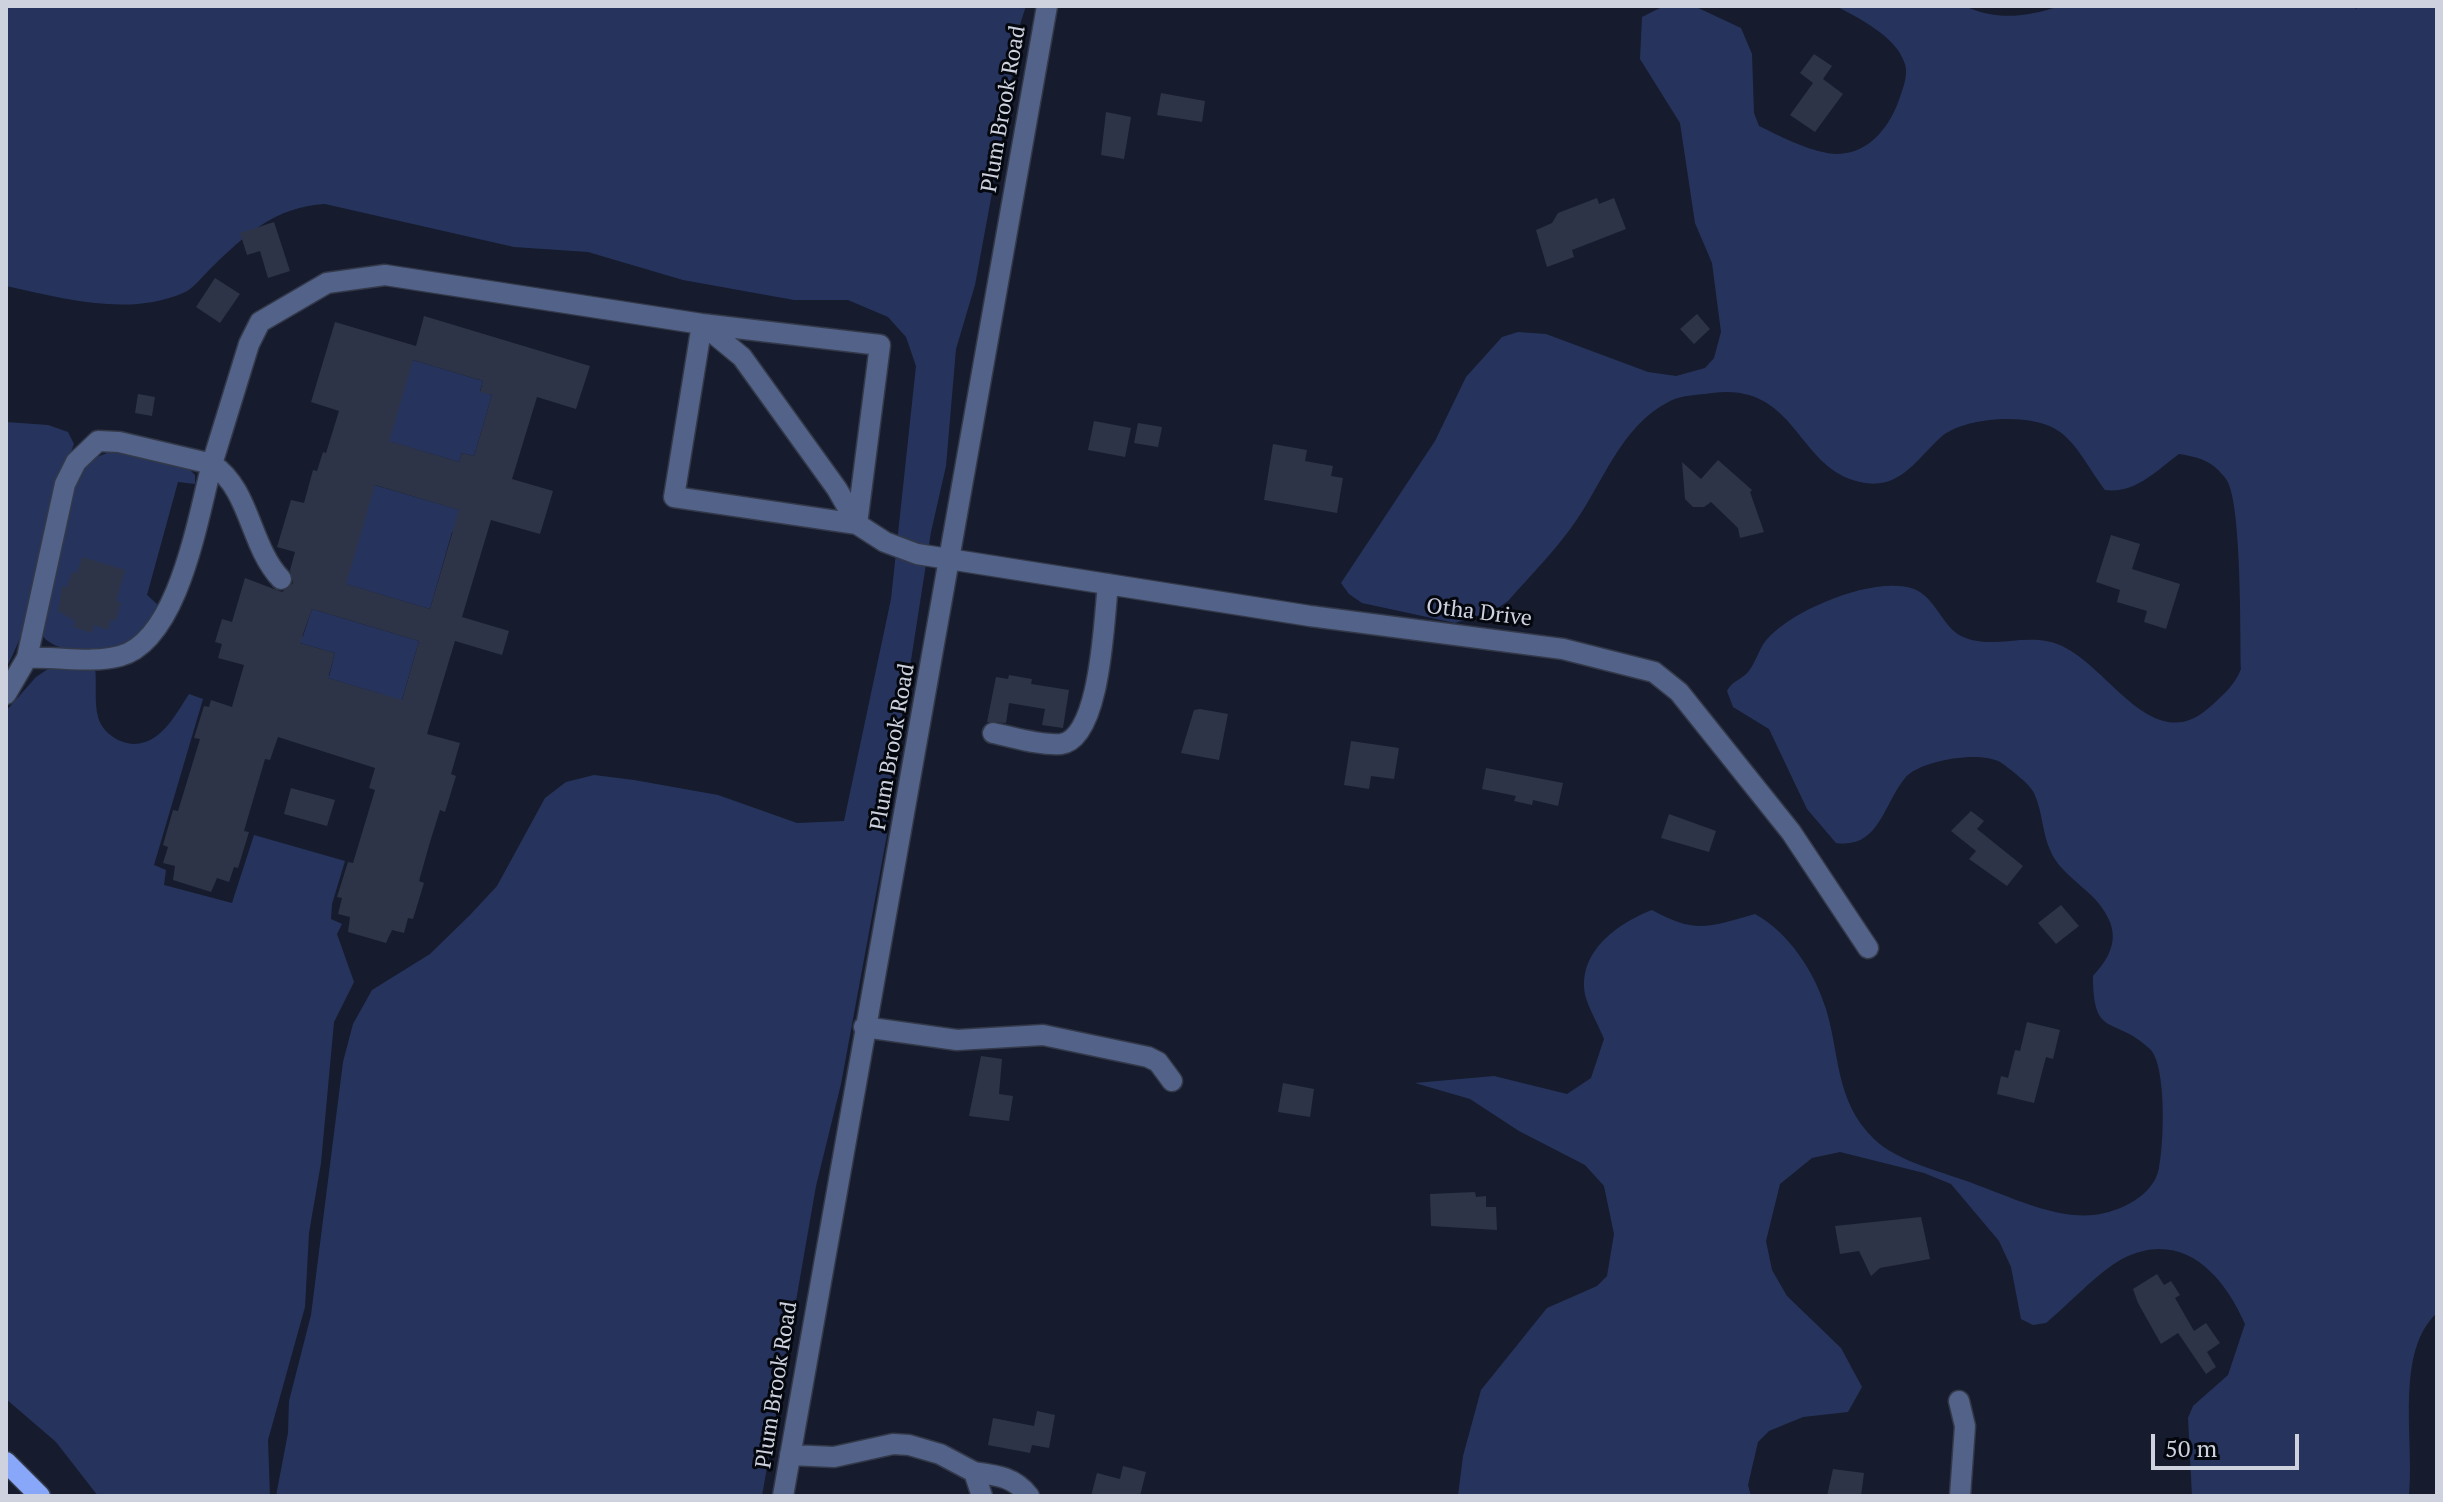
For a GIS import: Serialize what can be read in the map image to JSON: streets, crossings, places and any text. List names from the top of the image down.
{
  "streets": {
    "street": ["Plum Brook Road", "Otha Drive"]
  },
  "crossings": [
    ["Plum Brook Road", "Otha Drive"]
  ],
  "scale_bar": "50 m"
}
